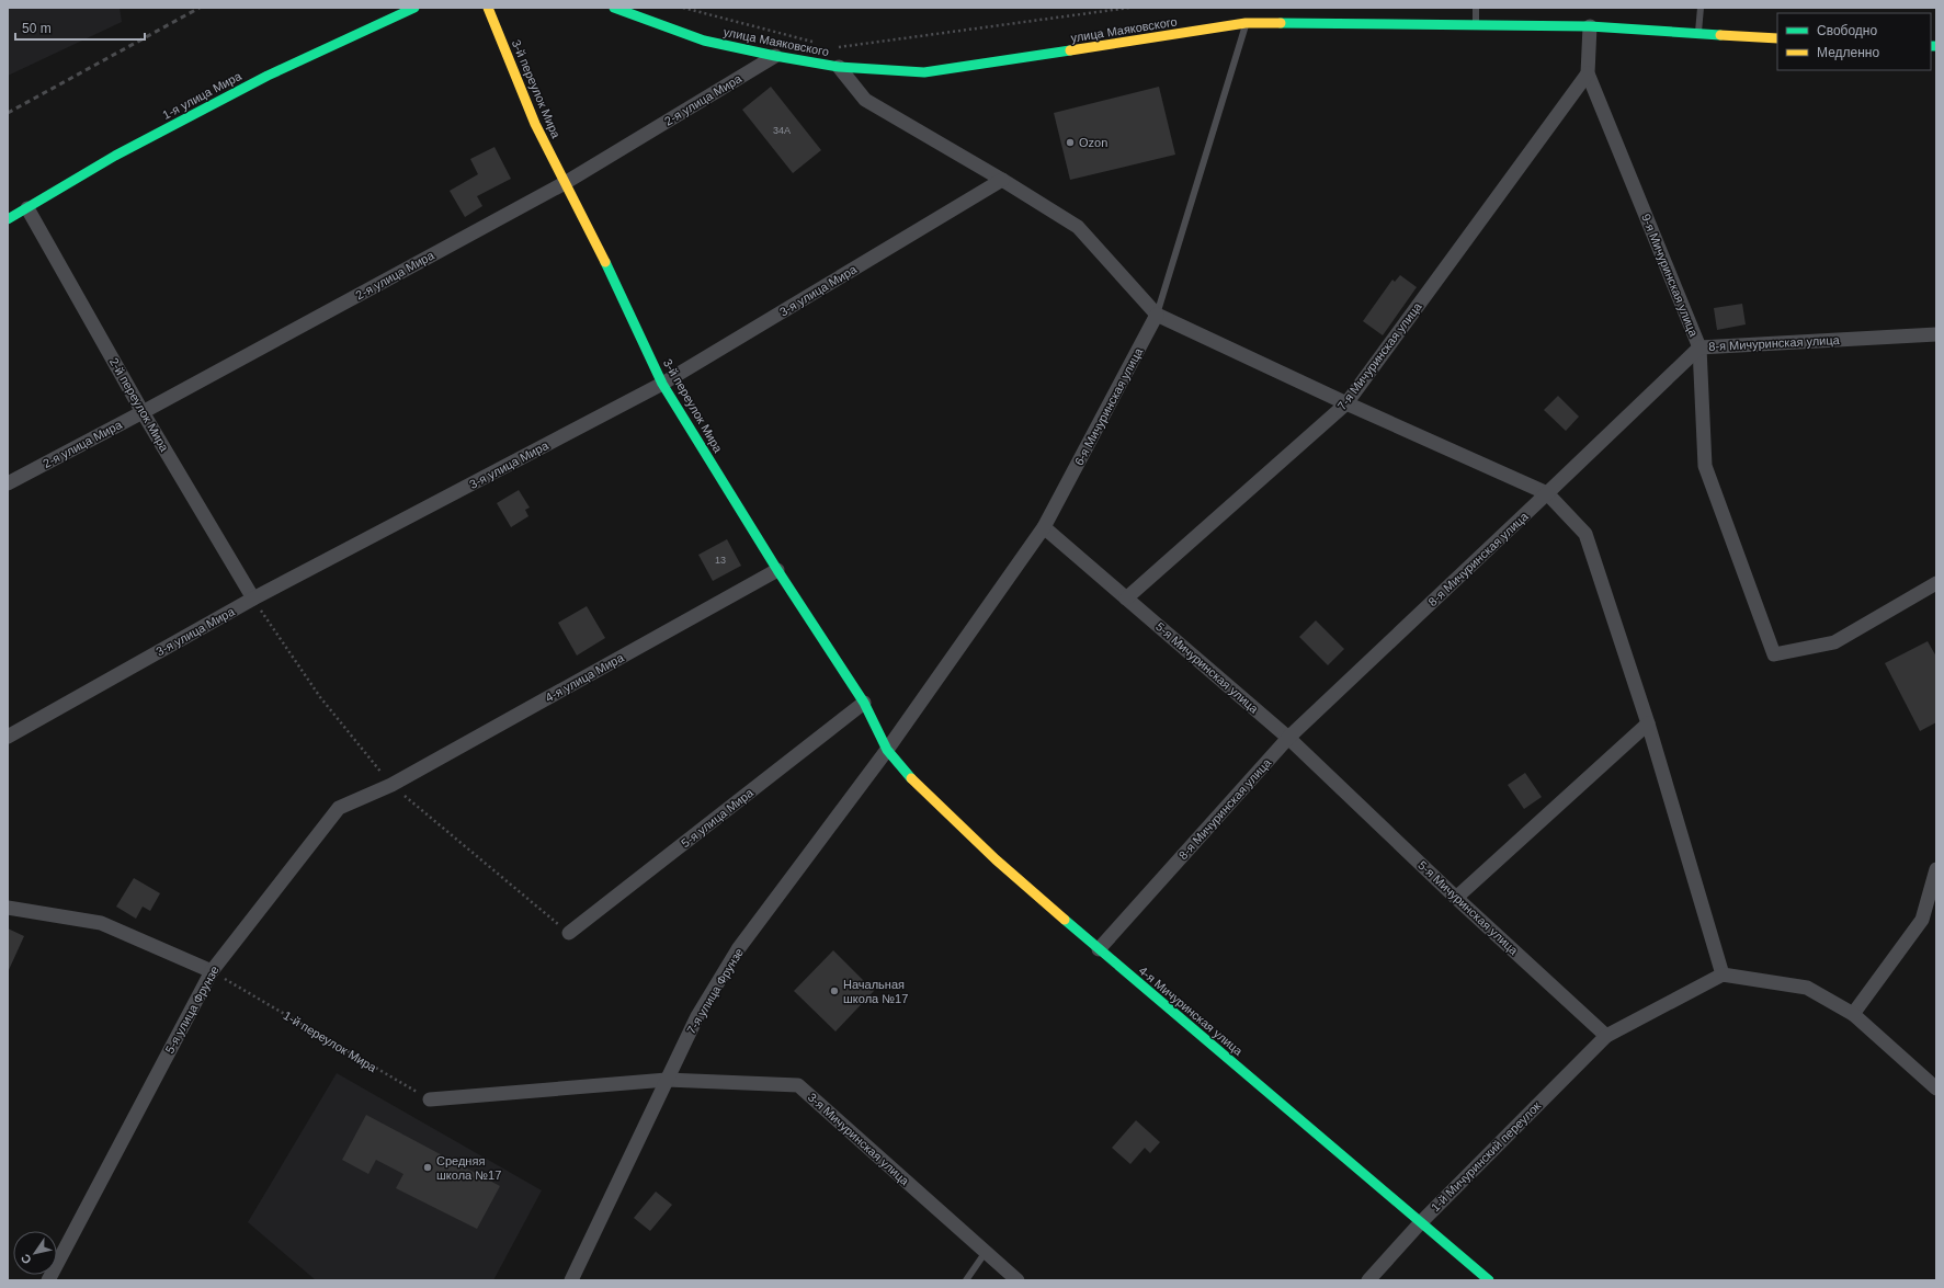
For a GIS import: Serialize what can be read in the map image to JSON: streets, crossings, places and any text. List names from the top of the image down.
{
  "streets": {
    "street": [
      "улица Маяковского",
      "3-й переулок Мира",
      "1-я улица Мира",
      "2-я улица Мира",
      "9-я Мичуринская улица",
      "3-я улица Мира",
      "8-я Мичуринская улица",
      "7-я Мичуринская улица",
      "2-й переулок Мира",
      "6-я Мичуринская улица",
      "5-я Мичуринская улица",
      "4-я улица Мира",
      "5-я улица Мира",
      "7-я улица Фрунзе",
      "5-я улица Фрунзе",
      "4-я Мичуринская улица",
      "3-я Мичуринская улица",
      "1-й Мичуринский переулок"
    ],
    "path": ["1-й переулок Мира"]
  },
  "crossings": [
    ["улица Маяковского", "2-я улица Мира"],
    ["улица Маяковского", "9-я Мичуринская улица"],
    ["улица Маяковского", "6-я Мичуринская улица"],
    ["3-й переулок Мира", "2-я улица Мира"],
    ["3-й переулок Мира", "3-я улица Мира"],
    ["3-й переулок Мира", "6-я Мичуринская улица"],
    ["3-й переулок Мира", "4-я улица Мира"],
    ["3-й переулок Мира", "5-я улица Мира"],
    ["3-й переулок Мира", "7-я улица Фрунзе"],
    ["3-й переулок Мира", "4-я Мичуринская улица"],
    ["1-я улица Мира", "2-й переулок Мира"],
    ["2-я улица Мира", "2-й переулок Мира"],
    ["9-я Мичуринская улица", "8-я Мичуринская улица"],
    ["9-я Мичуринская улица", "7-я Мичуринская улица"],
    ["3-я улица Мира", "2-й переулок Мира"],
    ["8-я Мичуринская улица", "5-я Мичуринская улица"],
    ["8-я Мичуринская улица", "4-я Мичуринская улица"],
    ["7-я Мичуринская улица", "5-я Мичуринская улица"],
    ["6-я Мичуринская улица", "5-я Мичуринская улица"],
    ["6-я Мичуринская улица", "7-я улица Фрунзе"],
    ["6-я Мичуринская улица", "4-я Мичуринская улица"],
    ["5-я Мичуринская улица", "1-й Мичуринский переулок"],
    ["4-я улица Мира", "5-я улица Фрунзе"],
    ["7-я улица Фрунзе", "4-я Мичуринская улица"],
    ["7-я улица Фрунзе", "3-я Мичуринская улица"],
    ["5-я улица Фрунзе", "1-й переулок Мира"],
    ["4-я Мичуринская улица", "1-й Мичуринский переулок"]
  ],
  "places": ["Ozon", "Начальная школа №17", "Средняя школа №17"],
  "house_numbers": ["34А", "13"],
  "legend": ["Свободно", "Медленно"],
  "scale_bar": "50 m",
  "north": "bottom left"
}
